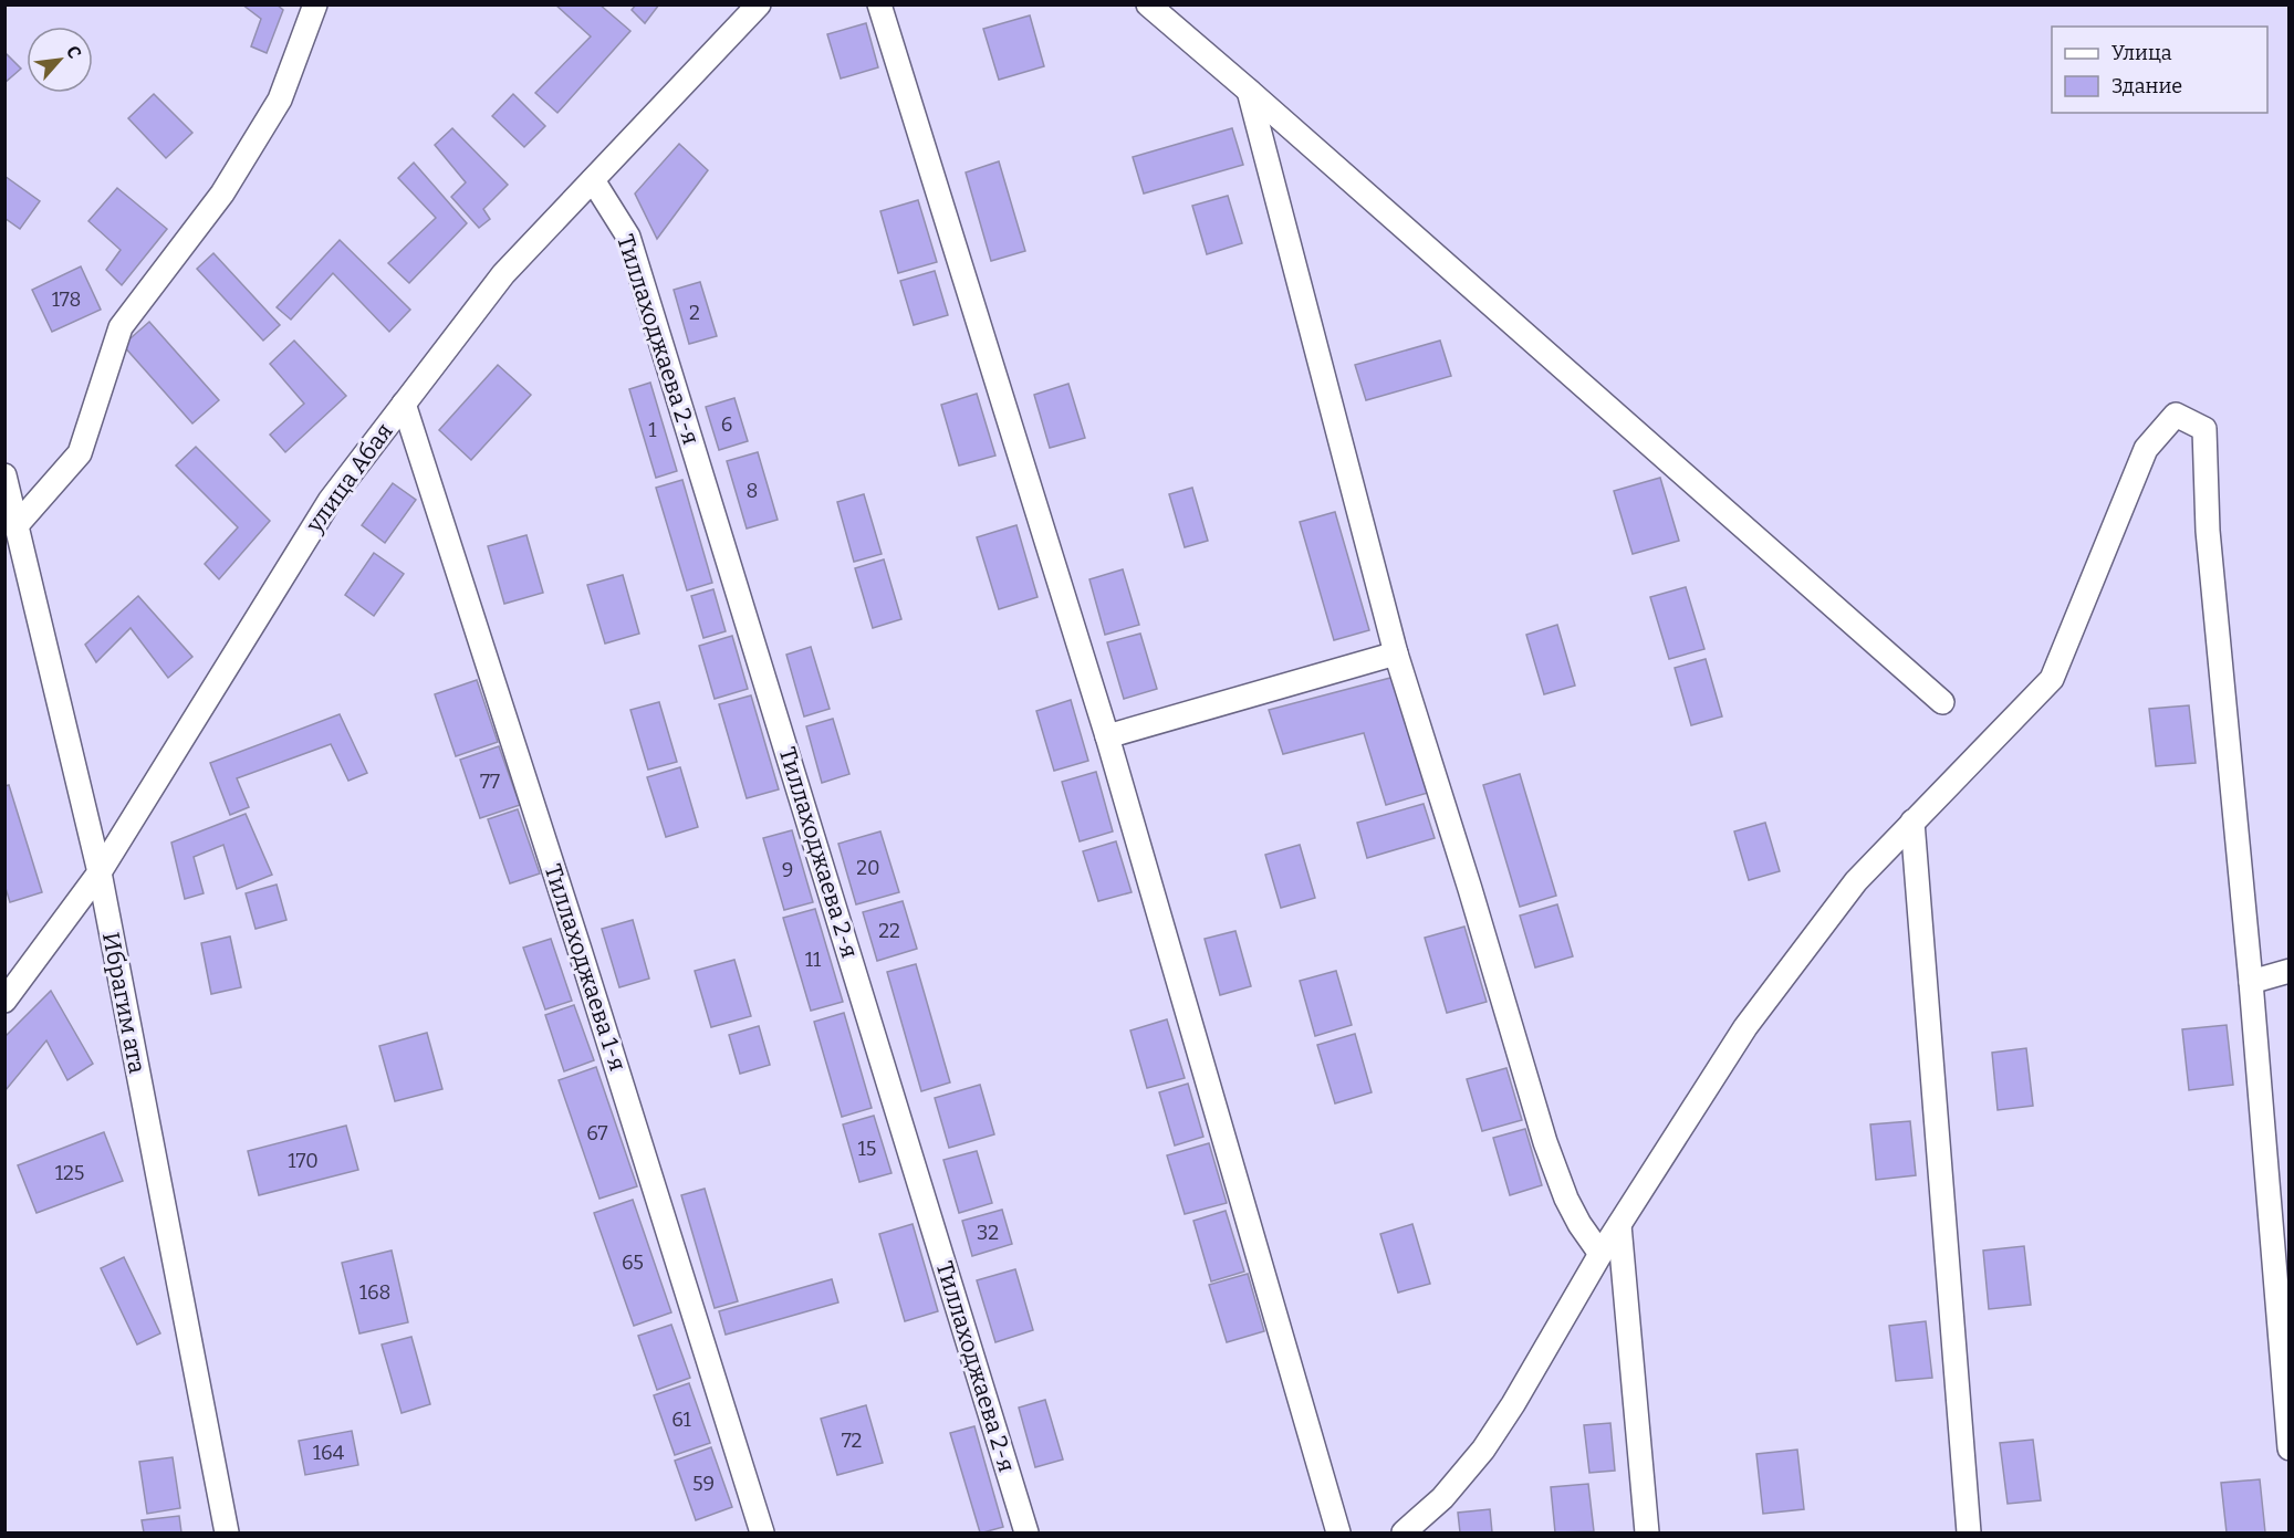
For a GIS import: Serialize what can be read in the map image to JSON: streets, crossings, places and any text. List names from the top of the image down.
{
  "streets": {
    "street": [
      "Тиллаходжаева 2-я",
      "улица Абая",
      "Тиллаходжаева 1-я",
      "Ибрагим ата"
    ]
  },
  "crossings": [
    ["Тиллаходжаева 2-я", "улица Абая"],
    ["улица Абая", "Тиллаходжаева 1-я"],
    ["улица Абая", "Ибрагим ата"]
  ],
  "house_numbers": [
    "178",
    "2",
    "6",
    "1",
    "8",
    "77",
    "20",
    "9",
    "22",
    "11",
    "67",
    "15",
    "170",
    "125",
    "32",
    "65",
    "168",
    "61",
    "72",
    "164",
    "59"
  ],
  "legend": ["Улица", "Здание"],
  "north": "top right"
}
